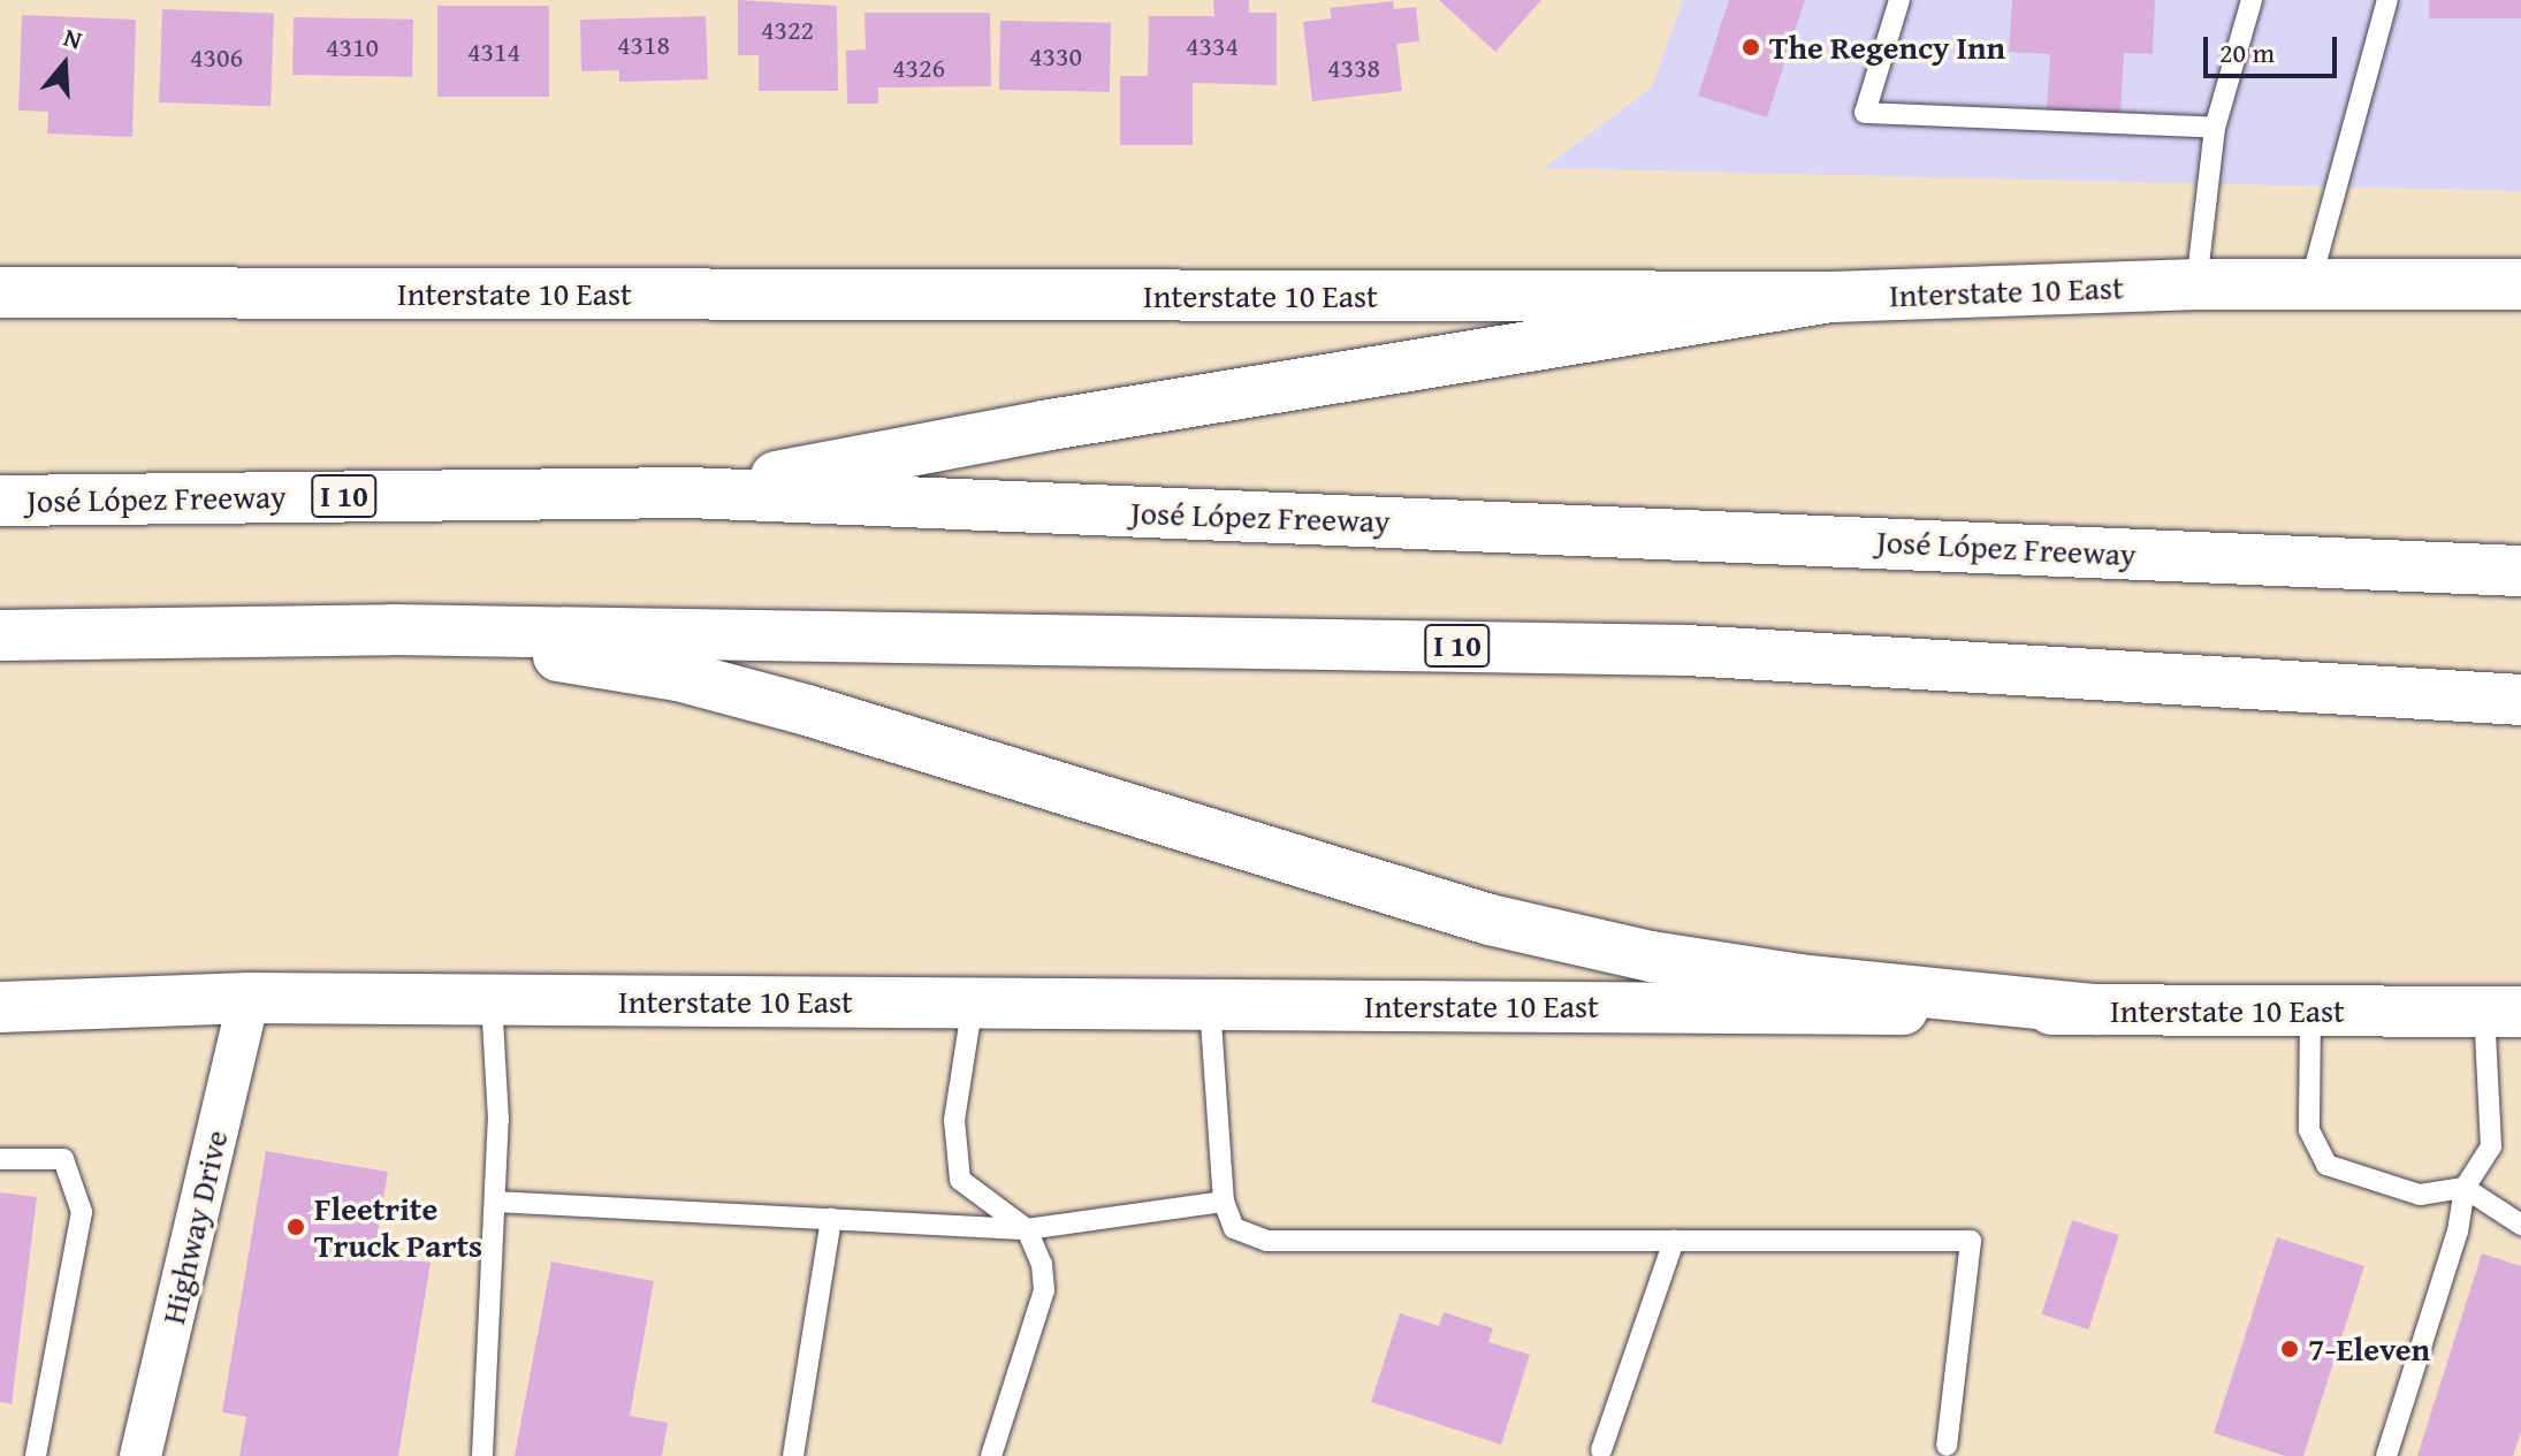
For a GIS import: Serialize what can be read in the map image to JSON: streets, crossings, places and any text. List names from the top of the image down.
{
  "streets": {
    "main road": ["Interstate 10 East", "I 10", "José López Freeway"],
    "street": ["Highway Drive"]
  },
  "crossings": [
    ["Interstate 10 East", "Highway Drive"]
  ],
  "places": ["The Regency Inn", "Fleetrite Truck Parts", "7-Eleven"],
  "house_numbers": [
    "4322",
    "4318",
    "4334",
    "4310",
    "4314",
    "4330",
    "4306",
    "4326",
    "4338"
  ],
  "scale_bar": "20 m",
  "north": "top"
}
